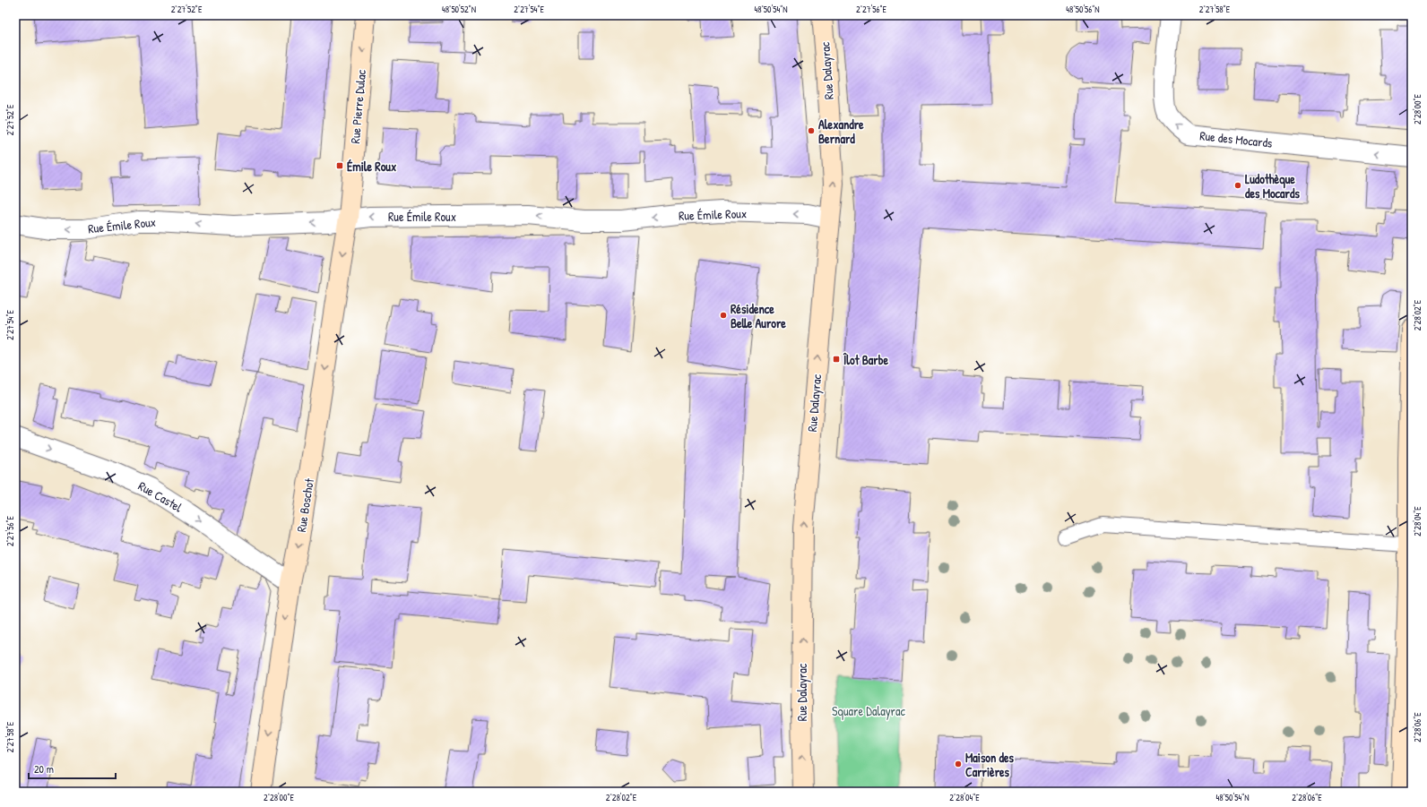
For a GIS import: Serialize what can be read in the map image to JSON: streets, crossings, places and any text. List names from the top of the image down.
{
  "streets": {
    "main road": ["Rue Dalayrac", "Rue Pierre Dulac", "Rue Boschot"],
    "street": ["Rue des Mocards", "Rue Émile Roux", "Rue Castel"]
  },
  "crossings": [
    ["Rue Dalayrac", "Rue Émile Roux"],
    ["Rue Pierre Dulac", "Rue Émile Roux"],
    ["Rue Pierre Dulac", "Rue Boschot"],
    ["Rue Émile Roux", "Rue Boschot"],
    ["Rue Castel", "Rue Boschot"]
  ],
  "one_way": [
    "Rue Dalayrac",
    "Rue Pierre Dulac",
    "Rue Émile Roux",
    "Rue Castel",
    "Rue Boschot"
  ],
  "parks": ["Square Dalayrac"],
  "places": {
    "other": [
      "Alexandre Bernard",
      "Ludothèque des Mocards",
      "Résidence Belle Aurore",
      "Maison des Carrières"
    ],
    "transit": ["Émile Roux", "Îlot Barbe"]
  },
  "scale_bar": "20 m",
  "coordinates": [
    "2°27'52\"E",
    "48°50'52\"N",
    "2°27'54\"E",
    "48°50'54\"N",
    "2°27'56\"E",
    "48°50'56\"N",
    "2°27'58\"E",
    "2°28'00\"E",
    "2°28'02\"E",
    "2°28'04\"E",
    "2°28'06\"E"
  ]
}
